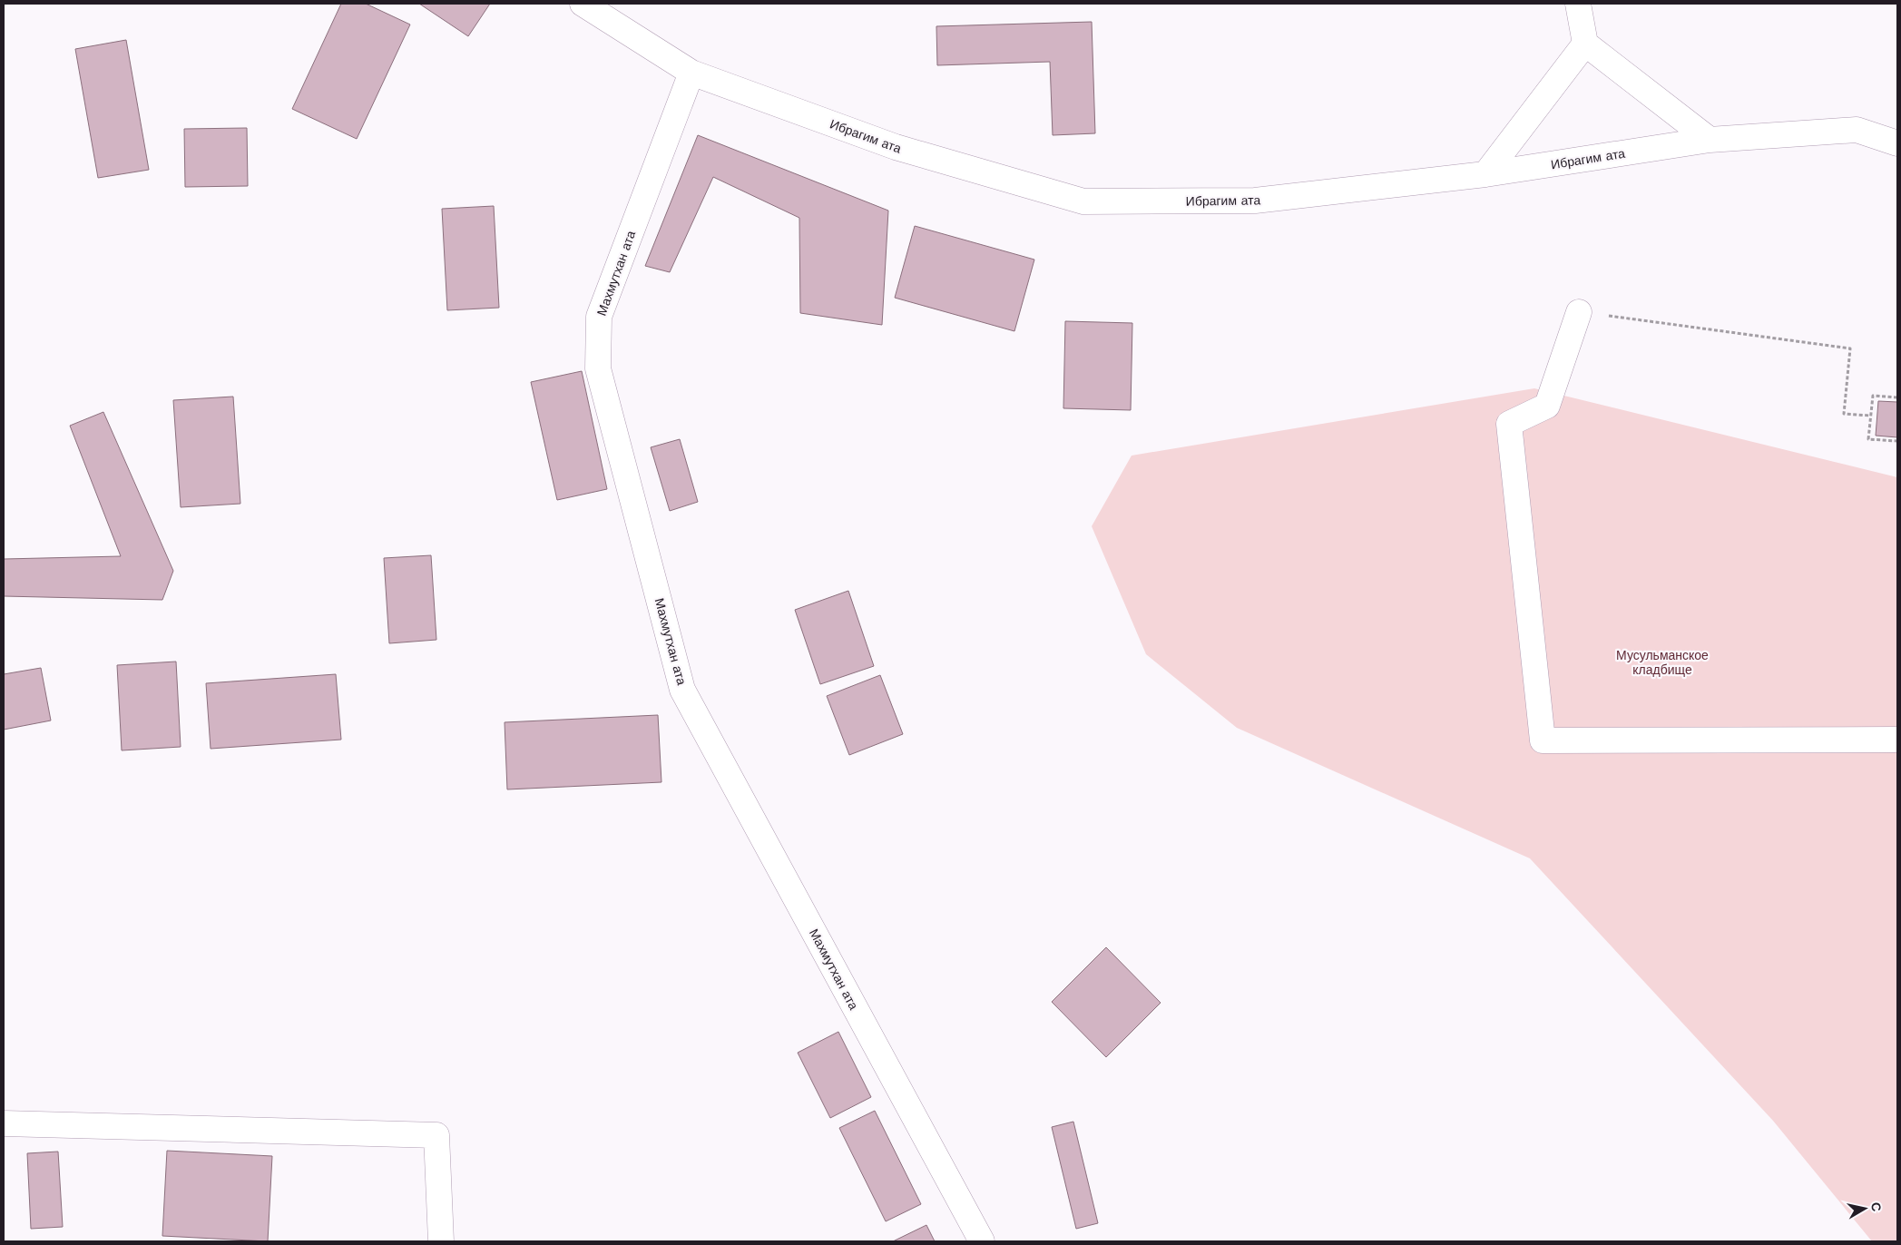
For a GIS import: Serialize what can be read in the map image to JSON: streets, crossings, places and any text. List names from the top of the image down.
{
  "streets": {
    "street": ["Ибрагим ата", "Махмутхан ата"]
  },
  "crossings": [
    ["Ибрагим ата", "Махмутхан ата"]
  ],
  "parks": ["Мусульманское кладбище"],
  "north": "right"
}
